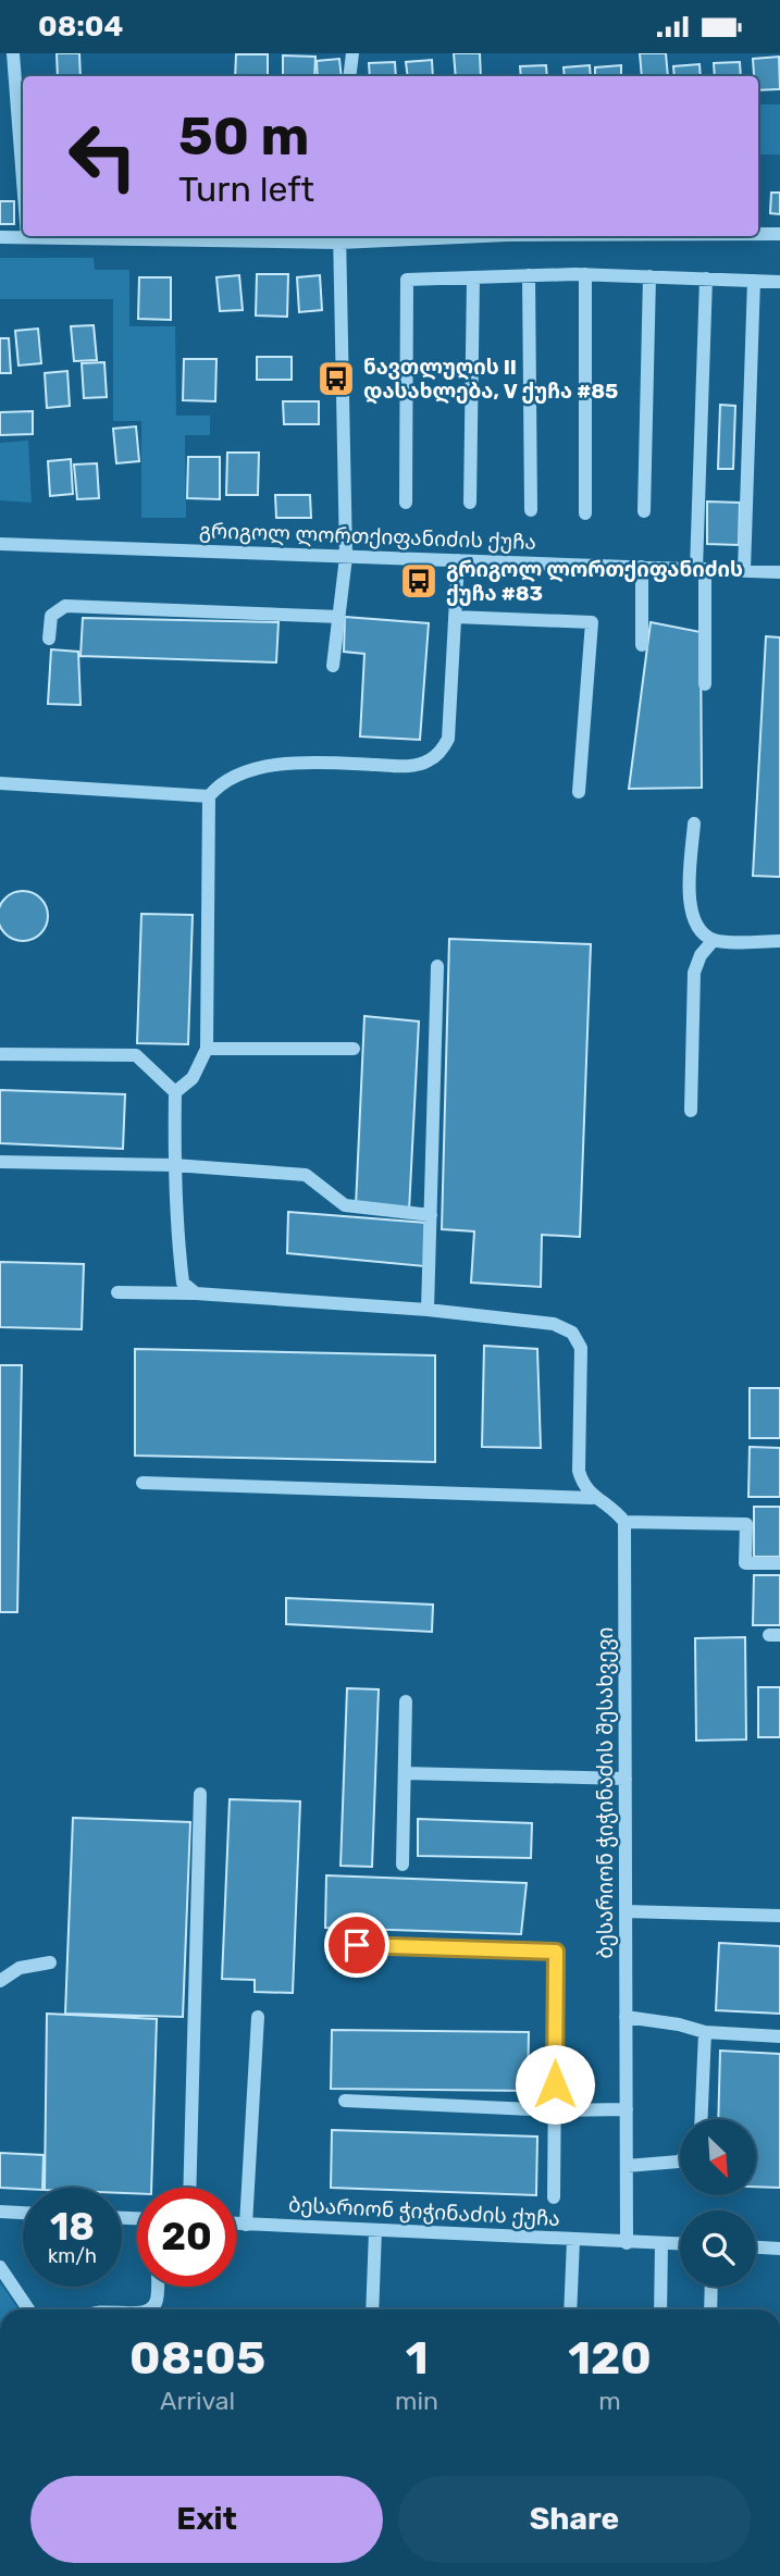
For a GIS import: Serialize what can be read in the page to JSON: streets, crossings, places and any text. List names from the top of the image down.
{
  "streets": {
    "street": ["გრიგოლ ლორთქიფანიძის ქუჩა", "ბესარიონ ჭიჭინაძის შესახვევი", "ბესარიონ ჭიჭინაძის ქუჩა"]
  },
  "crossings": [
    ["ბესარიონ ჭიჭინაძის შესახვევი", "ბესარიონ ჭიჭინაძის ქუჩა"]
  ],
  "places": {
    "bus stop": ["ნავთლუღის II დასახლება, V ქუჩა #85", "გრიგოლ ლორთქიფანიძის ქუჩა #83"]
  },
  "north": "bottom right",
  "page": {
    "status": "08:04",
    "turn": ["50 m", "Turn left"],
    "speed": "18 km/h",
    "limit": "20",
    "eta": [
      "08:05",
      "Arrival",
      "1",
      "min",
      "120",
      "m"
    ],
    "buttons": ["Exit", "Share"]
  }
}
